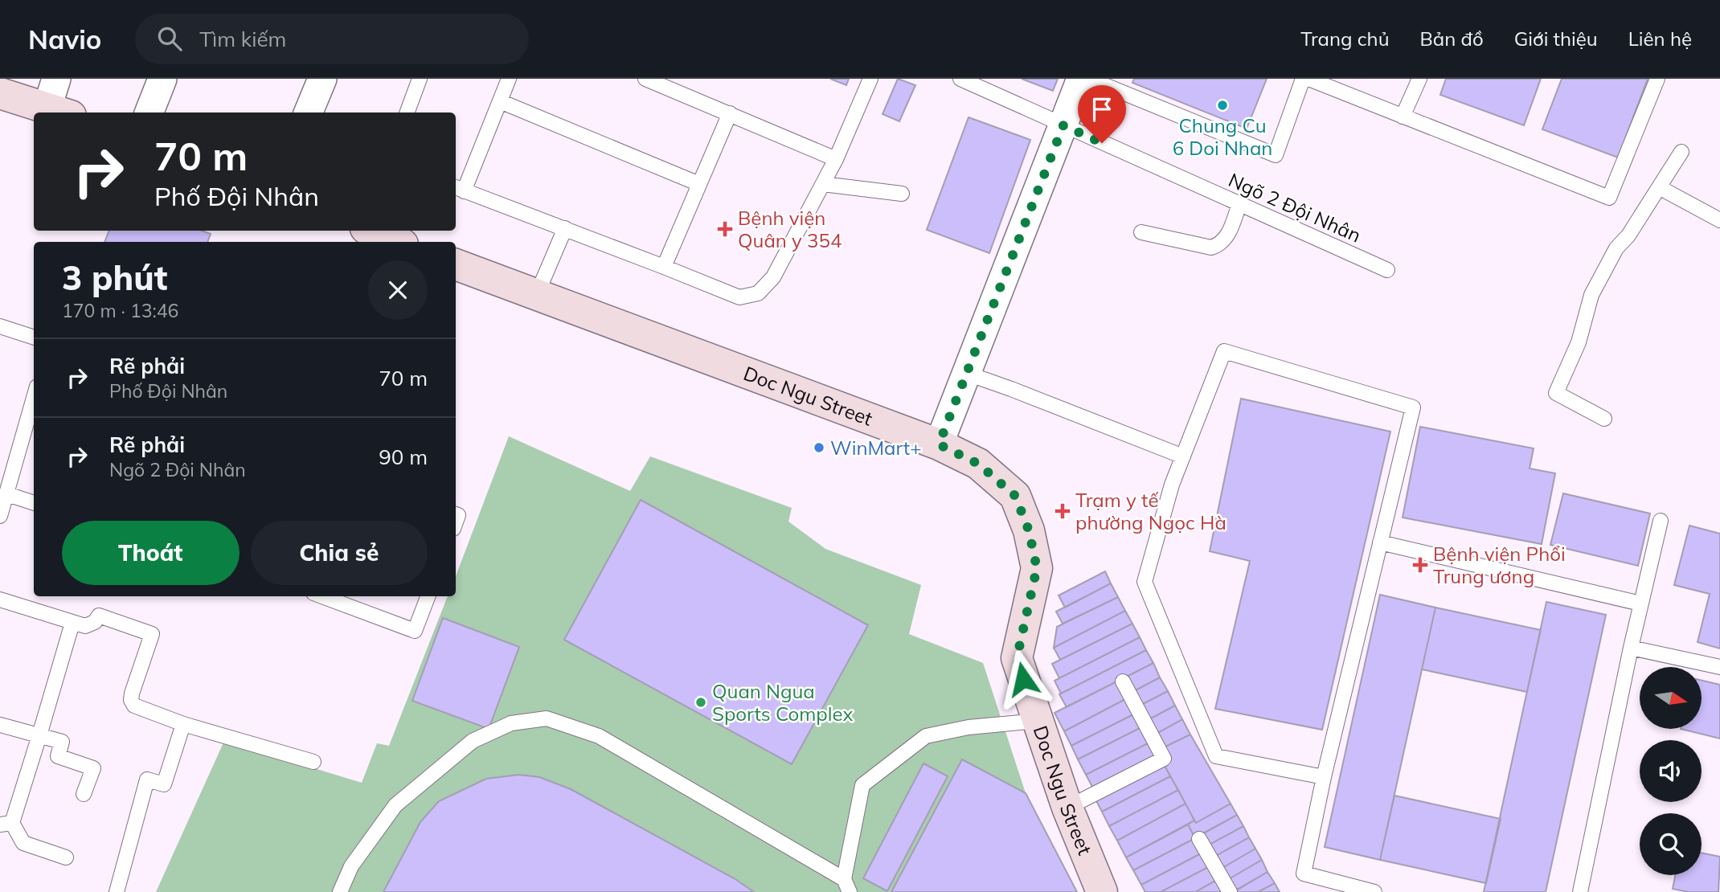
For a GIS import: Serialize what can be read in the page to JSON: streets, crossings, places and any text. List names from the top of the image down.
{
  "streets": {
    "street": ["Doc Ngu Street"],
    "lane": ["Ngõ 2 Đội Nhân"]
  },
  "places": {
    "other": ["Chung Cu 6 Doi Nhan", "WinMart+", "Quan Ngua Sports Complex"],
    "health": ["Bệnh viện Quân y 354", "Trạm y tế phường Ngọc Hà", "Bệnh viện Phổi Trung ương"]
  },
  "north": "right",
  "page": {
    "header": "Navio",
    "search": "Tìm kiếm",
    "nav": [
      "Trang chủ",
      "Bản đồ",
      "Giới thiệu",
      "Liên hệ"
    ],
    "turn": ["70 m", "Phố Đội Nhân"],
    "heading": ["3 phút", "170 m · 13:46"],
    "list": [
      {
        "name": "Rẽ phải",
        "note": "Phố Đội Nhân",
        "value": "70 m"
      },
      {
        "name": "Rẽ phải",
        "note": "Ngõ 2 Đội Nhân",
        "value": "90 m"
      }
    ],
    "buttons": ["Thoát", "Chia sẻ"]
  }
}
